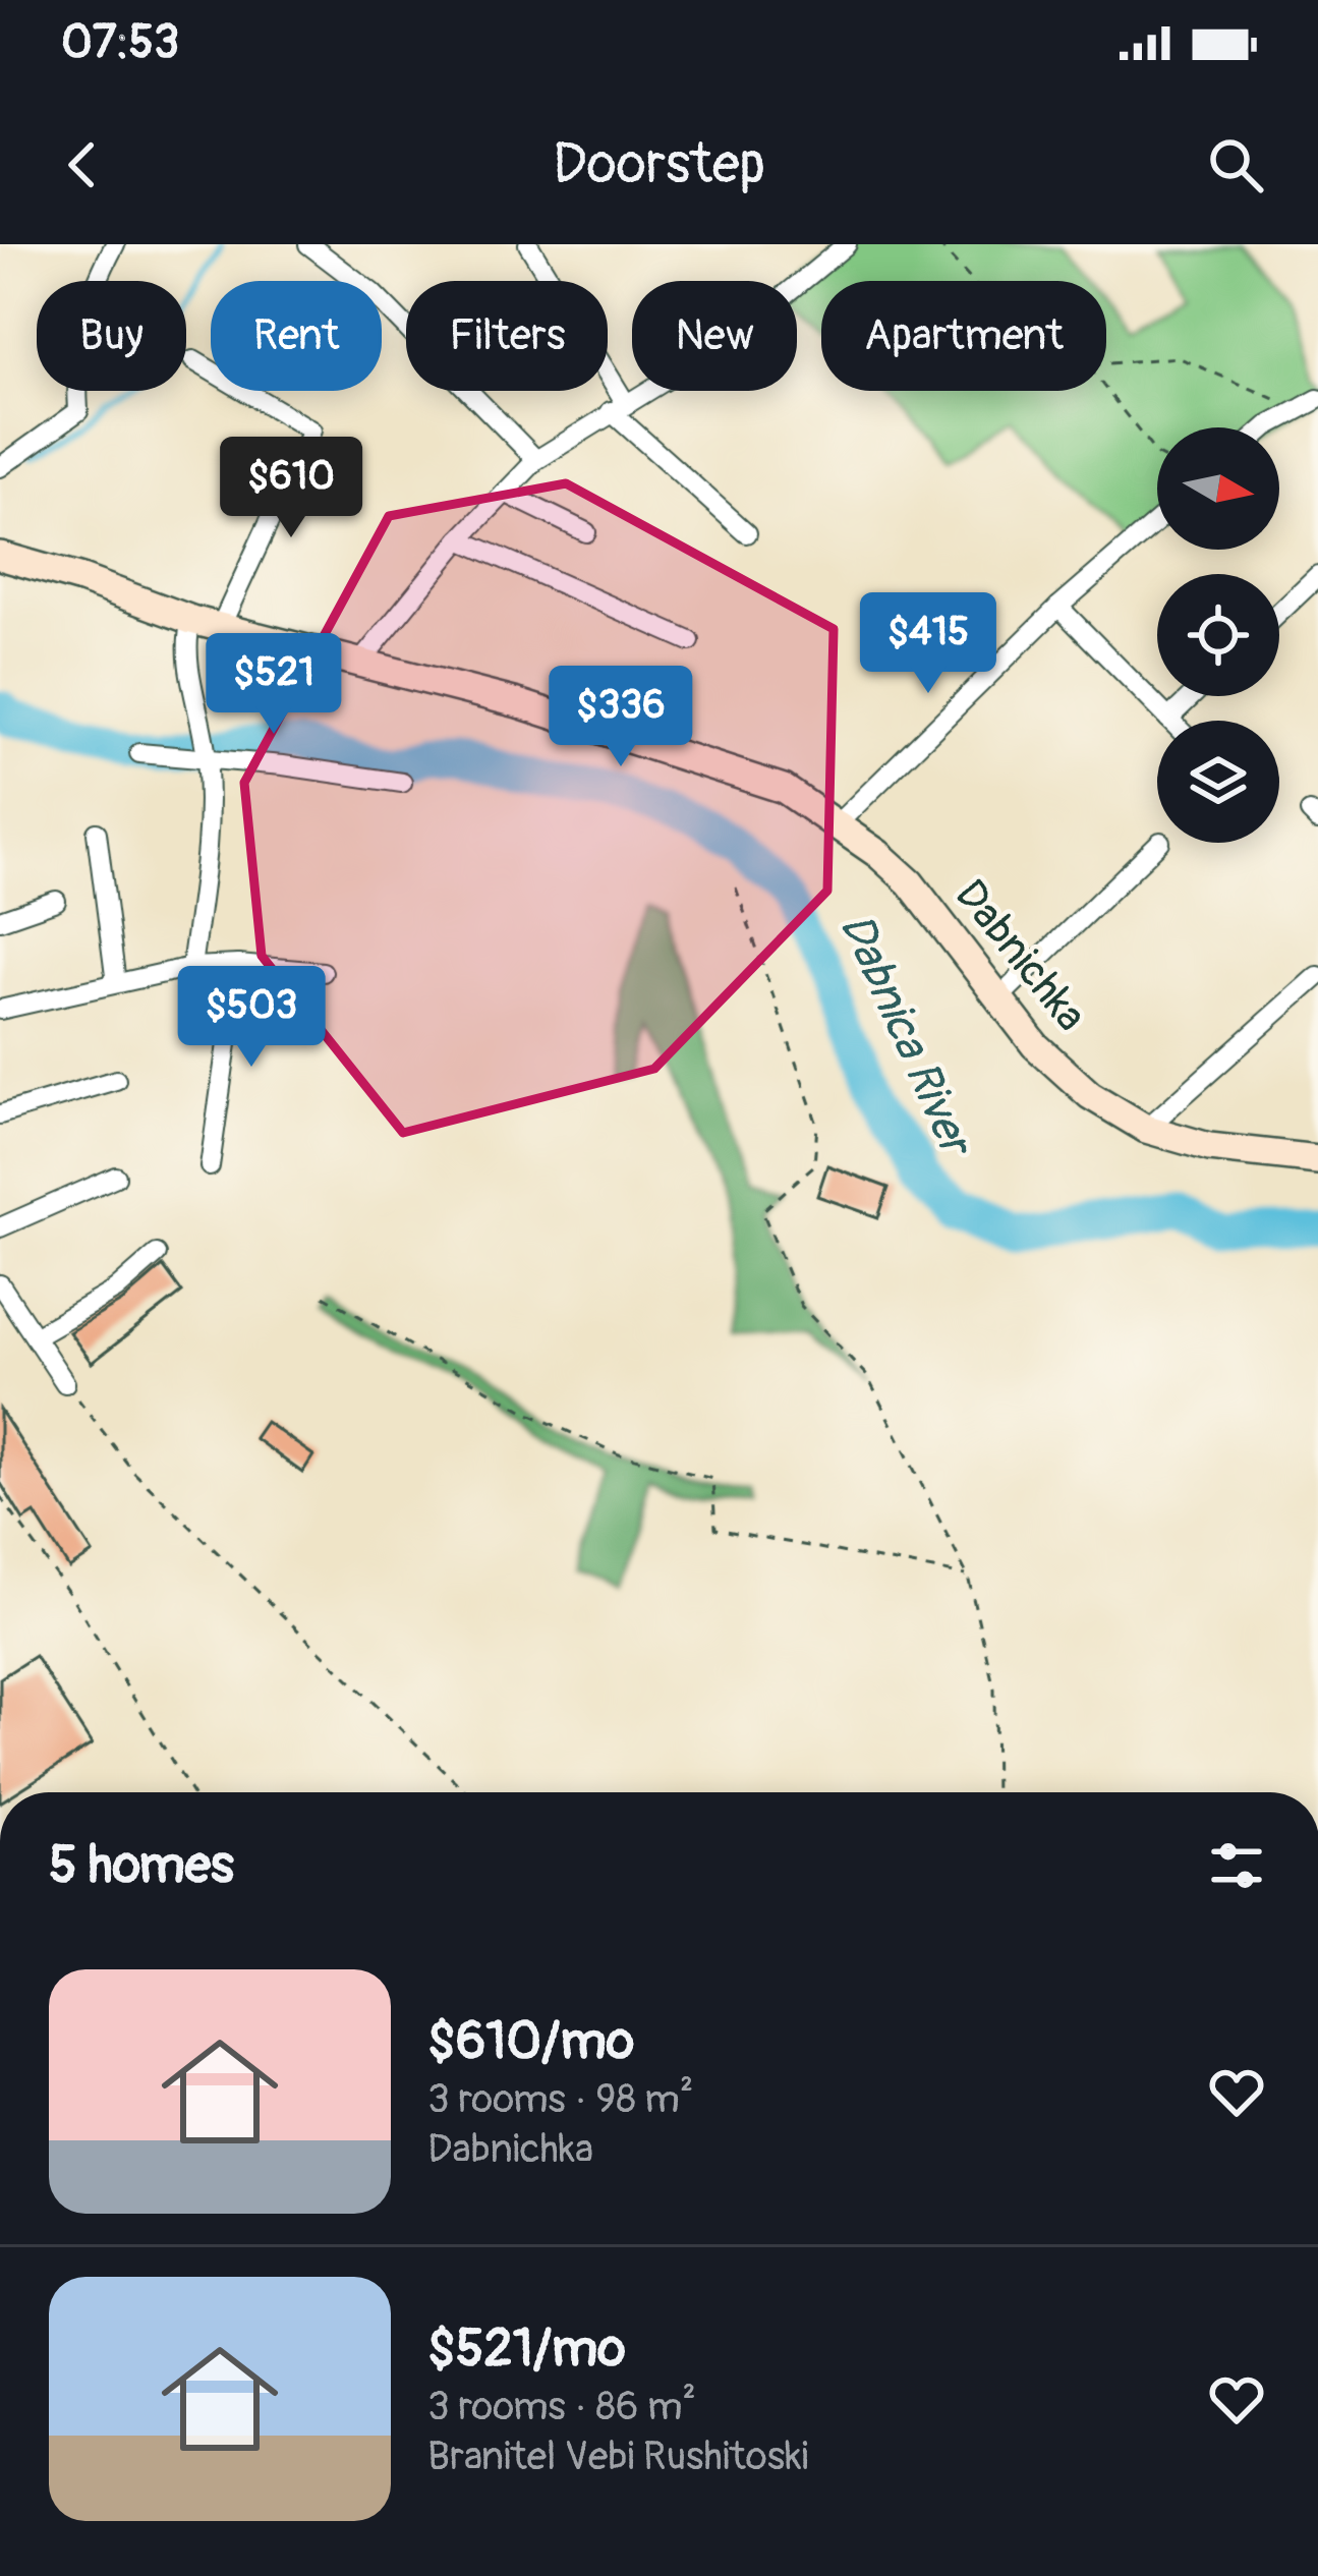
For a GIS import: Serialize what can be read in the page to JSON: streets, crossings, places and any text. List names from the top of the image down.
{
  "streets": {
    "street": ["Dabnichka"]
  },
  "water": ["Dabnica River"],
  "north": "right",
  "page": {
    "status": "07:53",
    "header": "Doorstep",
    "chip": [
      "Buy",
      "Rent",
      "Filters",
      "New",
      "Apartment"
    ],
    "price": [
      "$610",
      "$415",
      "$521",
      "$336",
      "$503"
    ],
    "heading": "5 homes",
    "list": [
      {
        "name": "$610/mo",
        "note": "3 rooms · 98 m² · Dabnichka"
      },
      {
        "name": "$521/mo",
        "note": "3 rooms · 86 m² · Branitel Vebi Rushitoski"
      }
    ]
  }
}
